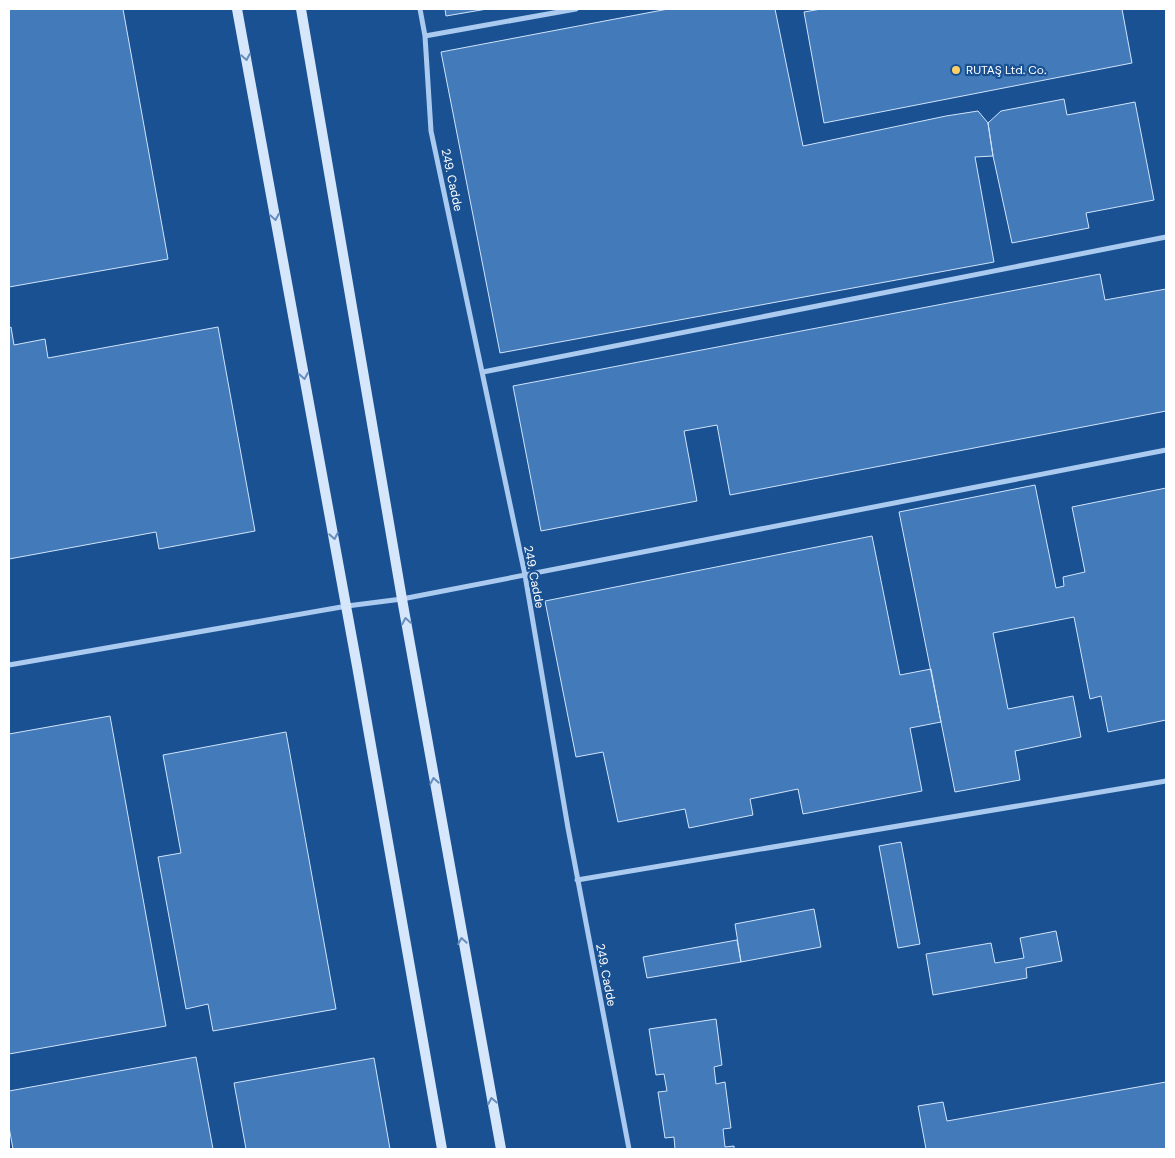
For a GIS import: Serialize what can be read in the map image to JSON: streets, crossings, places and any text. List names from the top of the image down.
{
  "streets": {
    "street": ["249. Cadde"]
  },
  "places": ["RUTAŞ Ltd. Co."]
}
